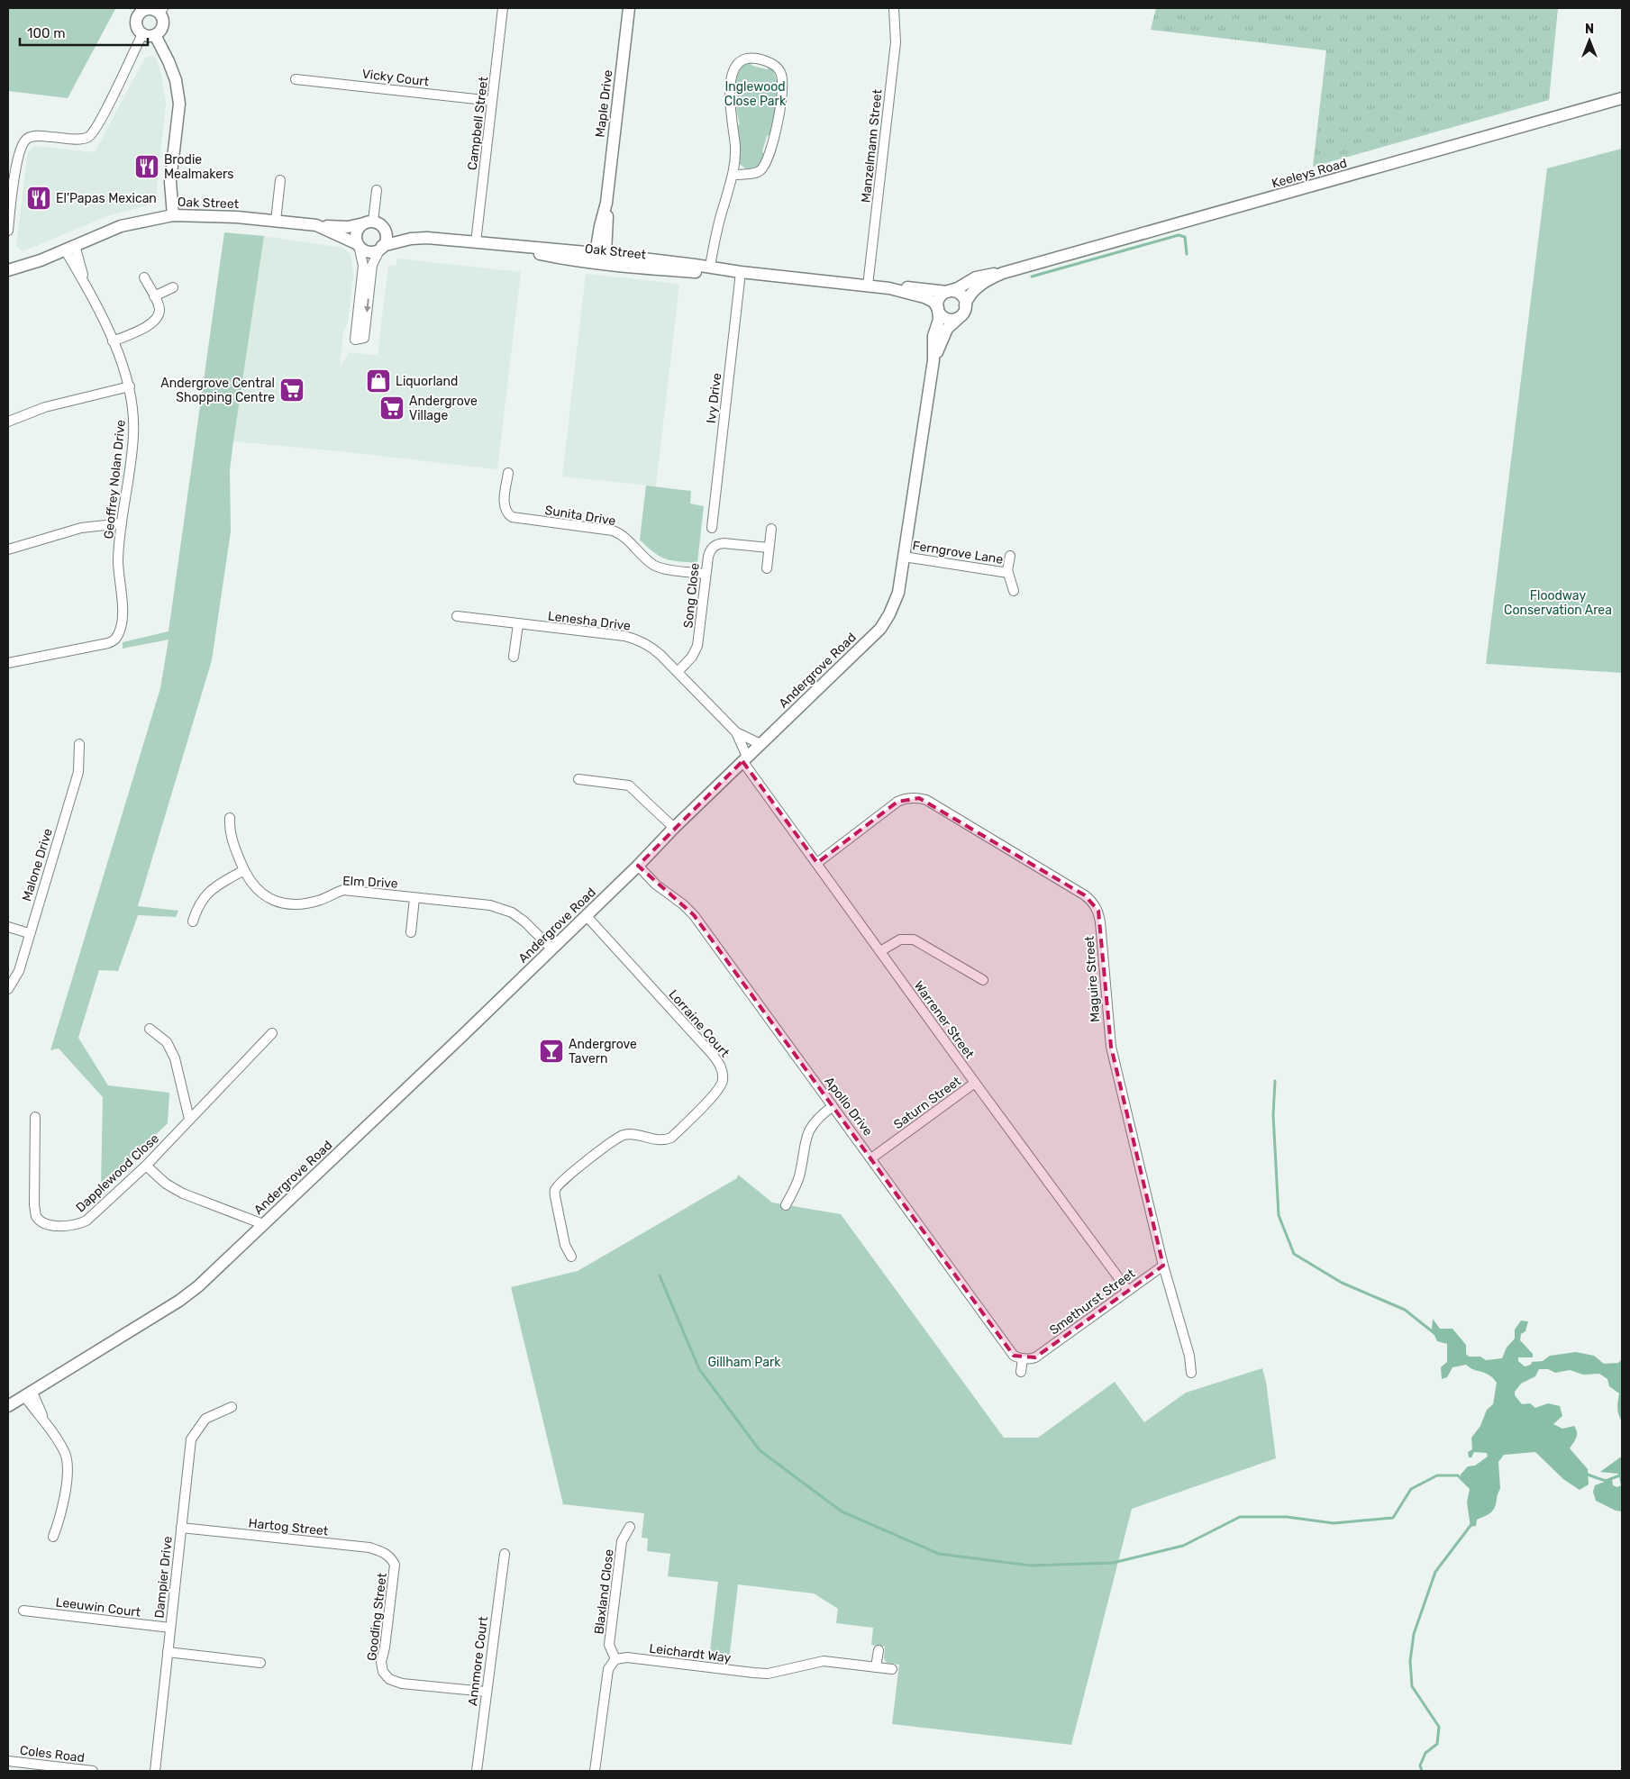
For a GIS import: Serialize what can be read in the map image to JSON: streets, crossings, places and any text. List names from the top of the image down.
{
  "streets": {
    "street": [
      "Vicky Court",
      "Maple Drive",
      "Campbell Street",
      "Manzelmann Street",
      "Keeleys Road",
      "Oak Street",
      "Ivy Drive",
      "Geoffrey Nolan Drive",
      "Sunita Drive",
      "Ferngrove Lane",
      "Song Close",
      "Lenesha Drive",
      "Andergrove Road",
      "Malone Drive",
      "Elm Drive",
      "Maguire Street",
      "Warrener Street",
      "Lorraine Court",
      "Saturn Street",
      "Apollo Drive",
      "Dapplewood Close",
      "Smethurst Street",
      "Hartog Street",
      "Dampier Drive",
      "Blaxland Close",
      "Leeuwin Court",
      "Gooding Street",
      "Leichardt Way",
      "Annmore Court",
      "Coles Road"
    ]
  },
  "crossings": [
    ["Vicky Court", "Campbell Street"],
    ["Maple Drive", "Oak Street"],
    ["Campbell Street", "Oak Street"],
    ["Manzelmann Street", "Oak Street"],
    ["Keeleys Road", "Oak Street"],
    ["Keeleys Road", "Andergrove Road"],
    ["Oak Street", "Ivy Drive"],
    ["Oak Street", "Geoffrey Nolan Drive"],
    ["Oak Street", "Andergrove Road"],
    ["Sunita Drive", "Song Close"],
    ["Ferngrove Lane", "Andergrove Road"],
    ["Song Close", "Lenesha Drive"],
    ["Lenesha Drive", "Andergrove Road"],
    ["Lenesha Drive", "Warrener Street"],
    ["Andergrove Road", "Elm Drive"],
    ["Andergrove Road", "Warrener Street"],
    ["Andergrove Road", "Lorraine Court"],
    ["Andergrove Road", "Apollo Drive"],
    ["Maguire Street", "Warrener Street"],
    ["Maguire Street", "Smethurst Street"],
    ["Warrener Street", "Saturn Street"],
    ["Warrener Street", "Smethurst Street"],
    ["Saturn Street", "Apollo Drive"],
    ["Apollo Drive", "Smethurst Street"],
    ["Hartog Street", "Dampier Drive"],
    ["Hartog Street", "Gooding Street"],
    ["Dampier Drive", "Leeuwin Court"],
    ["Blaxland Close", "Leichardt Way"],
    ["Gooding Street", "Annmore Court"]
  ],
  "parks": ["Inglewood Close Park", "Floodway Conservation Area", "Gillham Park"],
  "places": {
    "restaurant": ["Brodie Mealmakers", "El'Papas Mexican"],
    "shop": ["Liquorland"],
    "supermarket": ["Andergrove Central Shopping Centre", "Andergrove Village"],
    "bar": ["Andergrove Tavern"]
  },
  "scale_bar": "100 m",
  "north": "top"
}
